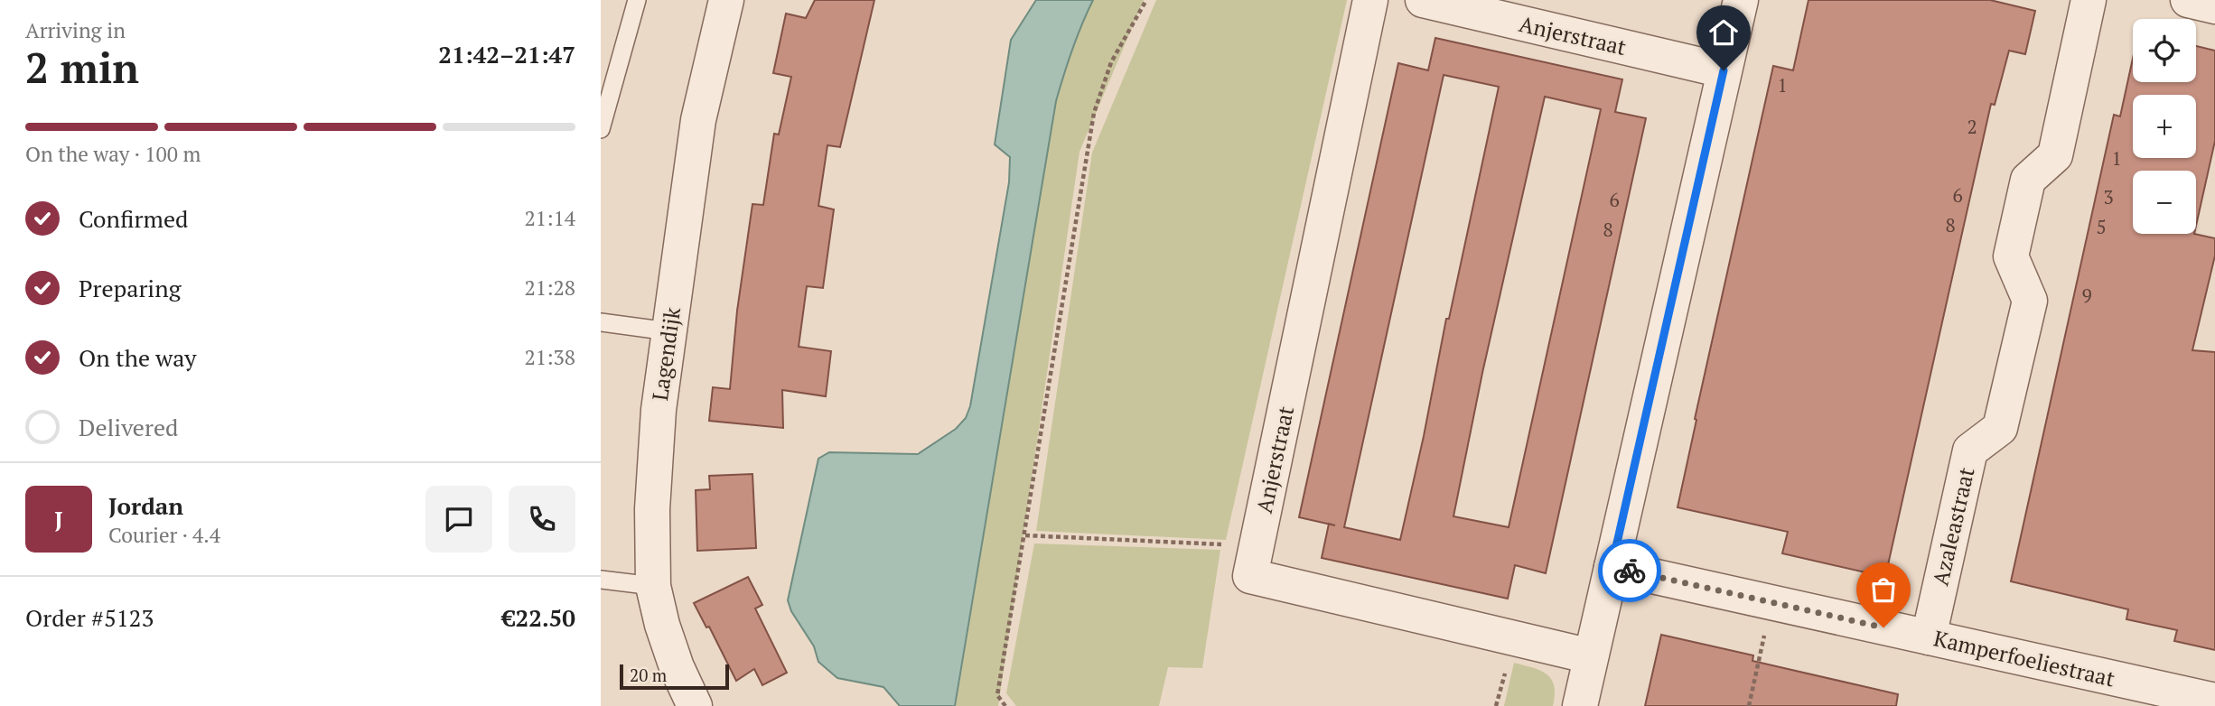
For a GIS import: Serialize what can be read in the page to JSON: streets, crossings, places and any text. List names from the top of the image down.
{
  "streets": {
    "street": [
      "Anjerstraat",
      "Lagendijk",
      "Azaleastraat",
      "Kamperfoeliestraat"
    ]
  },
  "crossings": [
    ["Azaleastraat", "Kamperfoeliestraat"]
  ],
  "house_numbers": [
    "1",
    "2",
    "1",
    "6",
    "3",
    "6",
    "8",
    "5",
    "8",
    "9"
  ],
  "scale_bar": "20 m",
  "page": {
    "heading": ["2 min", "Arriving in", "21:42–21:47"],
    "panel": [
      "Jordan",
      "Courier · 4.4",
      "Order #5123",
      "€22.50"
    ],
    "map_buttons": ["+", "−"],
    "bar": "On the way · 100 m",
    "list": [
      ["Confirmed", "21:14"],
      ["Preparing", "21:28"],
      ["On the way", "21:38"],
      "Delivered"
    ],
    "round": "J",
    "scale": "20 m"
  }
}
